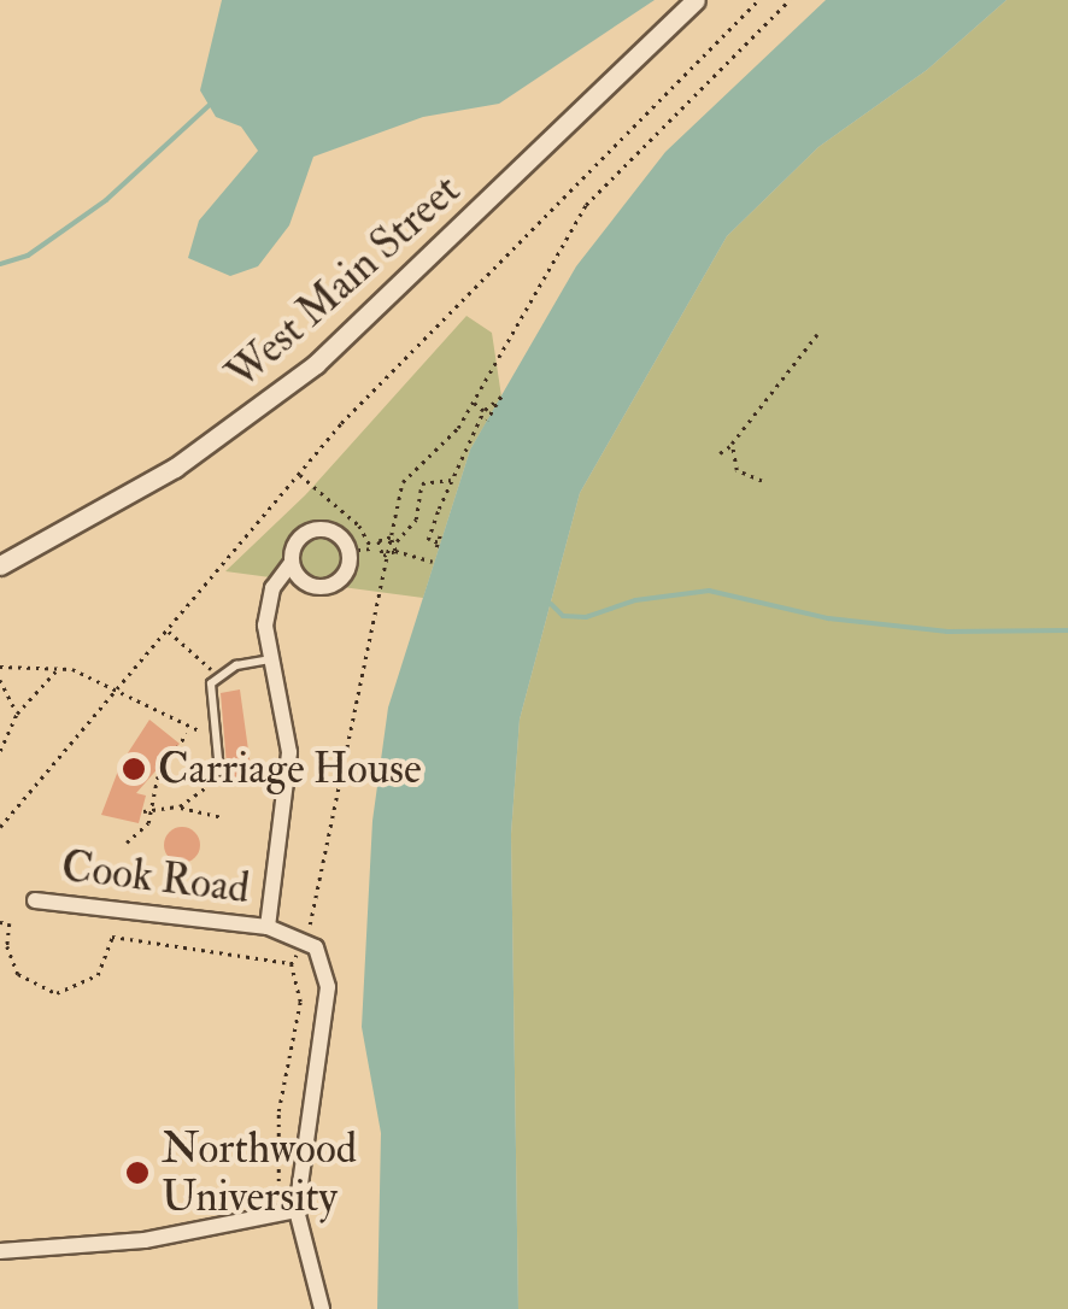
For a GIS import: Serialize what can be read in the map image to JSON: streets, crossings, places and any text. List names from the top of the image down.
{
  "streets": {
    "street": ["West Main Street", "Cook Road"]
  },
  "places": ["Carriage House", "Northwood University"]
}
